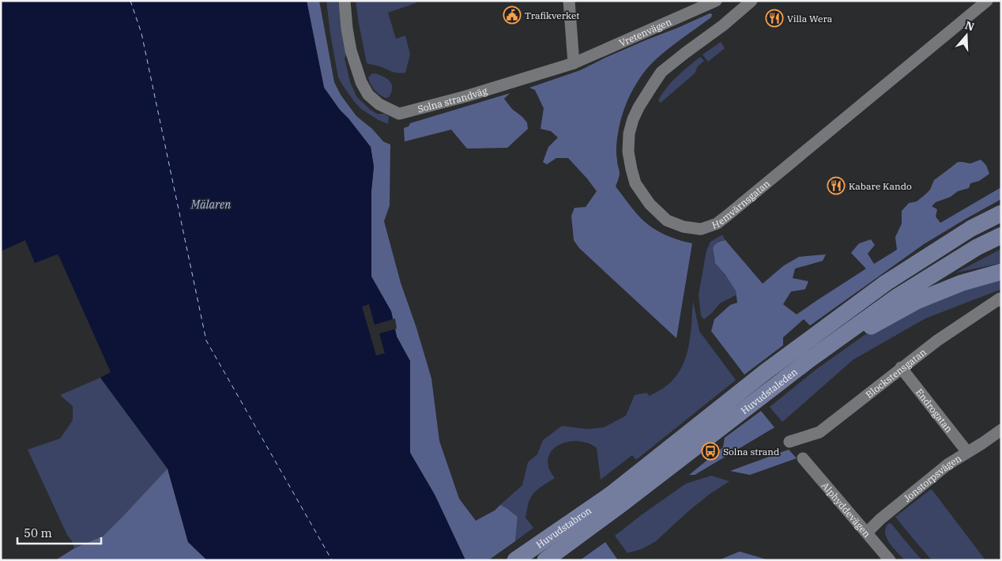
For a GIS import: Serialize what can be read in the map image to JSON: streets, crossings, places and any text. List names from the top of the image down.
{
  "streets": {
    "main road": ["Huvudstaleden", "Huvudstabron"],
    "street": [
      "Vretenvägen",
      "Solna strandväg",
      "Hemvärnsgatan",
      "Blockstensgatan",
      "Endrogatan",
      "Jonstorpsvägen",
      "Alphyddevägen"
    ]
  },
  "crossings": [
    ["Vretenvägen", "Solna strandväg"],
    ["Blockstensgatan", "Endrogatan"],
    ["Huvudstaleden", "Huvudstabron"],
    ["Endrogatan", "Jonstorpsvägen"],
    ["Jonstorpsvägen", "Alphyddevägen"]
  ],
  "water": ["Mälaren"],
  "places": {
    "public building": ["Trafikverket"],
    "restaurant": ["Villa Wera", "Kabare Kando"],
    "bus stop": ["Solna strand"]
  },
  "scale_bar": "50 m",
  "north": "top"
}
